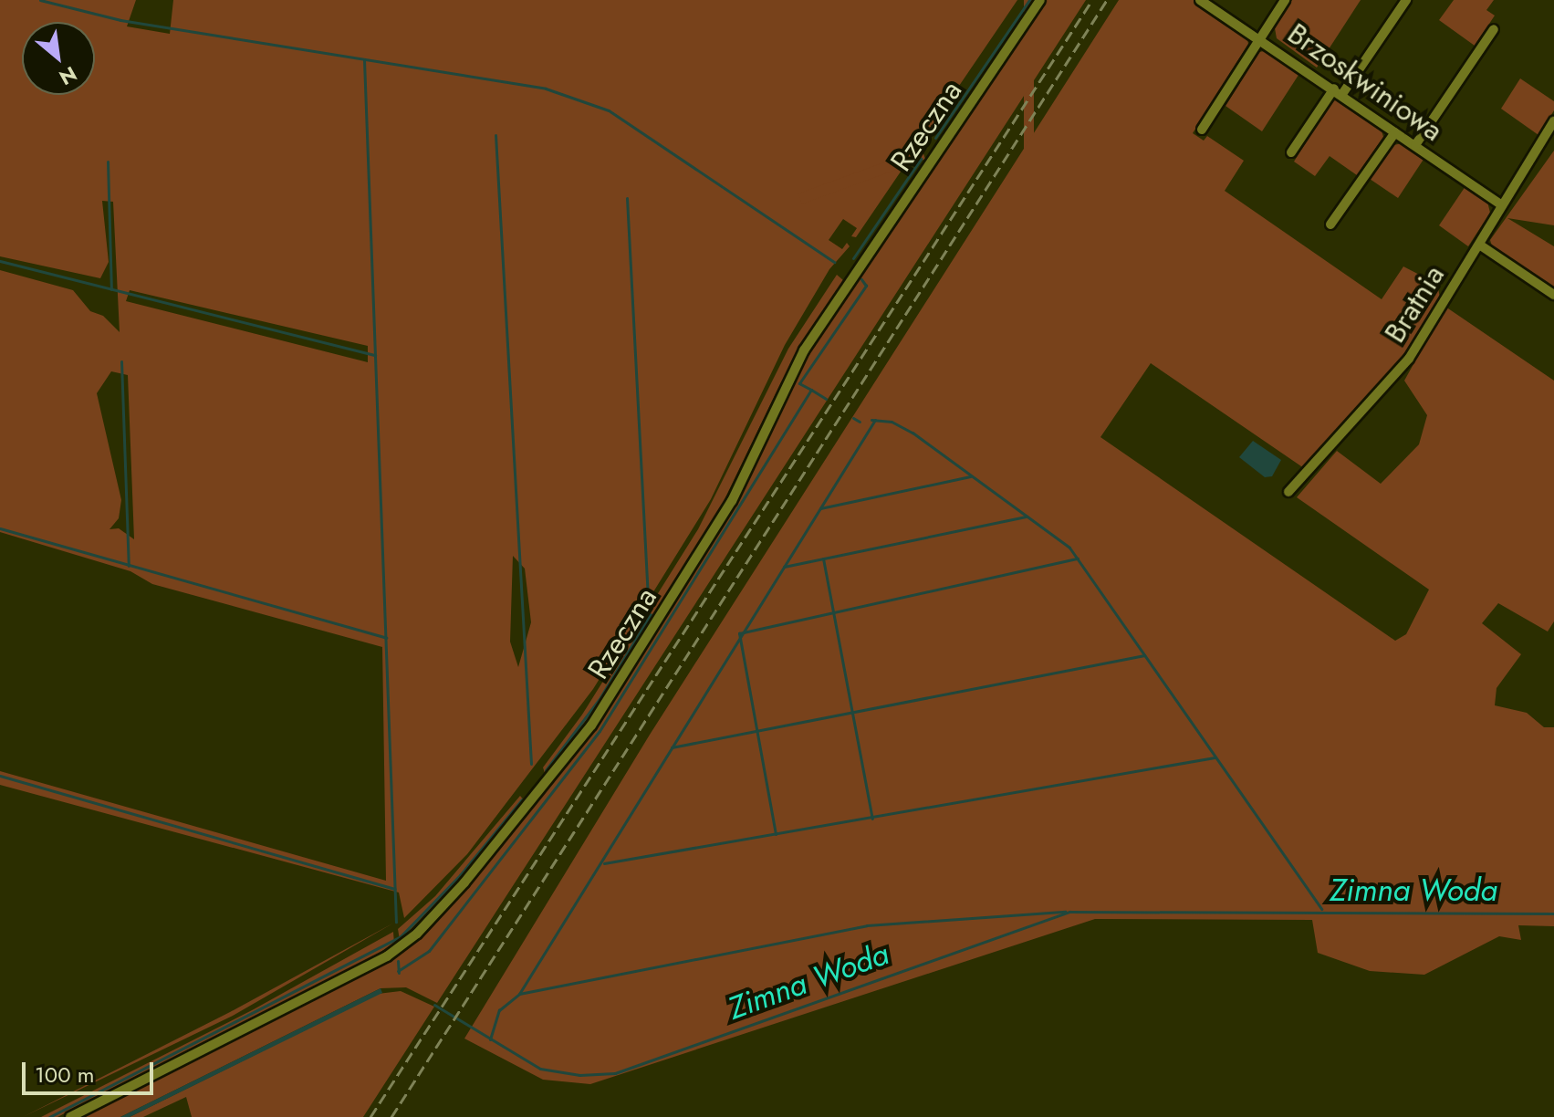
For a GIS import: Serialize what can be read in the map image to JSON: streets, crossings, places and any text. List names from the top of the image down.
{
  "streets": {
    "street": ["Brzoskwiniowa", "Rzeczna", "Bratnia"]
  },
  "crossings": [
    ["Brzoskwiniowa", "Bratnia"]
  ],
  "water": ["Zimna Woda"],
  "scale_bar": "100 m",
  "north": "bottom right"
}
